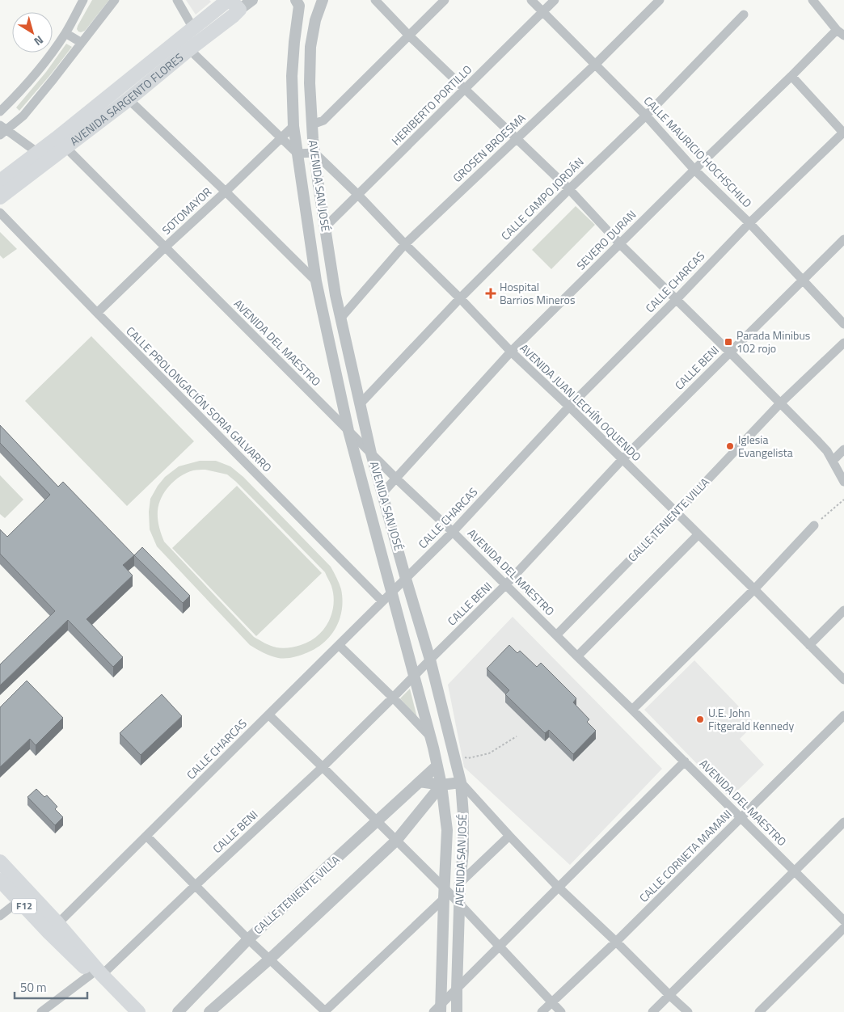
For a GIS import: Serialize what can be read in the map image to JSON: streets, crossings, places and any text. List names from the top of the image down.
{
  "streets": {
    "main road": ["AVENIDA SARGENTO FLORES", "F12"],
    "street": [
      "HERIBERTO PORTILLO",
      "GROSEN BROESMA",
      "CALLE MAURICIO HOCHSCHILD",
      "AVENIDA SAN JOSÉ",
      "CALLE CAMPO JORDÁN",
      "SOTOMAYOR",
      "SEVERO DURAN",
      "CALLE CHARCAS",
      "AVENIDA DEL MAESTRO",
      "CALLE BENI",
      "CALLE PROLONGACIÓN SORIA GALVARRO",
      "AVENIDA JUAN LECHÍN OQUENDO",
      "CALLE TENIENTE VILLA",
      "CALLE CORNETA MAMANI"
    ]
  },
  "crossings": [
    ["AVENIDA SARGENTO FLORES", "AVENIDA DEL MAESTRO"],
    ["HERIBERTO PORTILLO", "CALLE MAURICIO HOCHSCHILD"],
    ["HERIBERTO PORTILLO", "AVENIDA SAN JOSÉ"],
    ["HERIBERTO PORTILLO", "AVENIDA JUAN LECHÍN OQUENDO"],
    ["GROSEN BROESMA", "CALLE MAURICIO HOCHSCHILD"],
    ["GROSEN BROESMA", "AVENIDA SAN JOSÉ"],
    ["GROSEN BROESMA", "AVENIDA JUAN LECHÍN OQUENDO"],
    ["CALLE MAURICIO HOCHSCHILD", "CALLE CAMPO JORDÁN"],
    ["CALLE MAURICIO HOCHSCHILD", "SEVERO DURAN"],
    ["CALLE MAURICIO HOCHSCHILD", "CALLE CHARCAS"],
    ["CALLE MAURICIO HOCHSCHILD", "CALLE BENI"],
    ["AVENIDA SAN JOSÉ", "CALLE CAMPO JORDÁN"],
    ["AVENIDA SAN JOSÉ", "SOTOMAYOR"],
    ["AVENIDA SAN JOSÉ", "SEVERO DURAN"],
    ["AVENIDA SAN JOSÉ", "CALLE CHARCAS"],
    ["AVENIDA SAN JOSÉ", "AVENIDA DEL MAESTRO"],
    ["AVENIDA SAN JOSÉ", "CALLE BENI"],
    ["AVENIDA SAN JOSÉ", "AVENIDA JUAN LECHÍN OQUENDO"],
    ["AVENIDA SAN JOSÉ", "CALLE TENIENTE VILLA"],
    ["CALLE CAMPO JORDÁN", "AVENIDA JUAN LECHÍN OQUENDO"],
    ["SOTOMAYOR", "AVENIDA DEL MAESTRO"],
    ["SOTOMAYOR", "CALLE PROLONGACIÓN SORIA GALVARRO"],
    ["SEVERO DURAN", "AVENIDA DEL MAESTRO"],
    ["SEVERO DURAN", "AVENIDA JUAN LECHÍN OQUENDO"],
    ["CALLE CHARCAS", "AVENIDA DEL MAESTRO"],
    ["CALLE CHARCAS", "CALLE PROLONGACIÓN SORIA GALVARRO"],
    ["CALLE CHARCAS", "AVENIDA JUAN LECHÍN OQUENDO"],
    ["CALLE CHARCAS", "F12"],
    ["AVENIDA DEL MAESTRO", "CALLE BENI"],
    ["AVENIDA DEL MAESTRO", "CALLE TENIENTE VILLA"],
    ["AVENIDA DEL MAESTRO", "CALLE CORNETA MAMANI"],
    ["CALLE BENI", "AVENIDA JUAN LECHÍN OQUENDO"],
    ["CALLE BENI", "F12"],
    ["AVENIDA JUAN LECHÍN OQUENDO", "CALLE TENIENTE VILLA"]
  ],
  "places": {
    "health": ["Hospital Barrios Mineros"],
    "transit": ["Parada Minibus 102 rojo"],
    "other": ["Iglesia Evangelista", "U.E. John Fitgerald Kennedy"]
  },
  "scale_bar": "50 m",
  "north": "bottom right"
}
